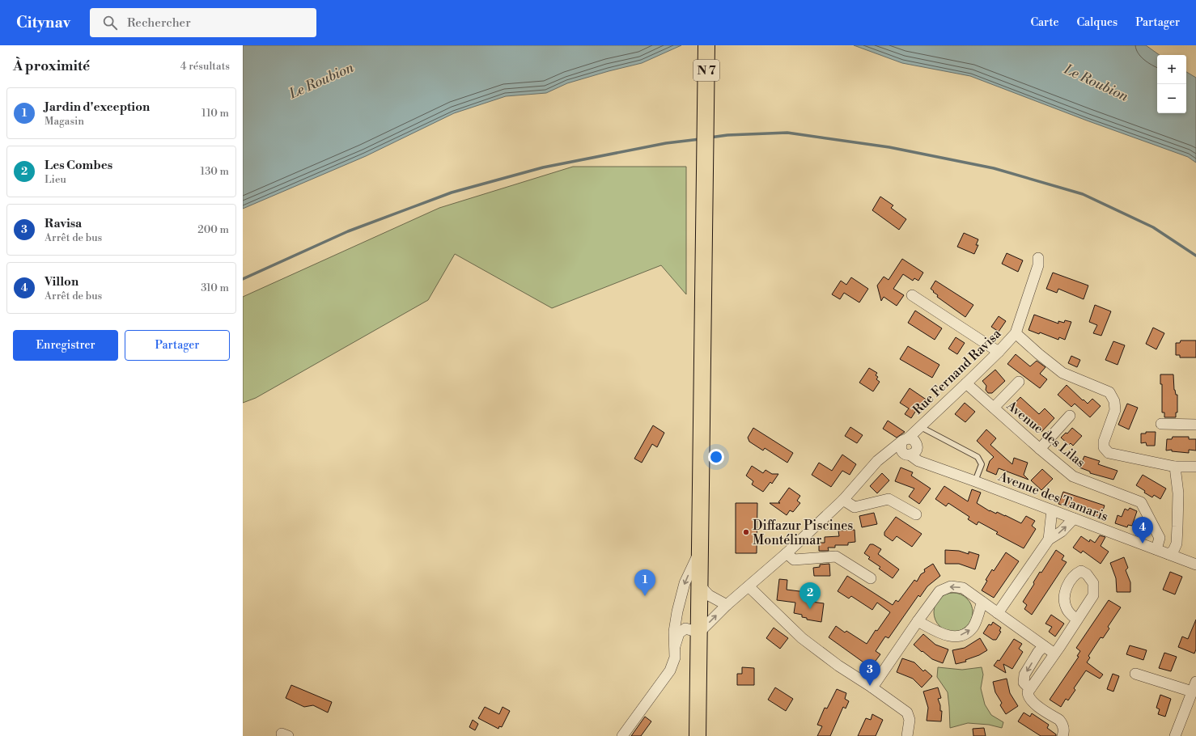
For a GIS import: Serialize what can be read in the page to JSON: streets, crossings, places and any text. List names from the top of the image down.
{
  "streets": {
    "main road": ["N 7"],
    "street": ["Rue Fernand Ravisa", "Avenue des Lilas", "Avenue des Tamaris"]
  },
  "crossings": [
    ["Rue Fernand Ravisa", "Avenue des Lilas"],
    ["Rue Fernand Ravisa", "Avenue des Tamaris"],
    ["Avenue des Lilas", "Avenue des Tamaris"]
  ],
  "water": ["Le Roubion"],
  "places": ["Diffazur Piscines Montélimar"],
  "page": {
    "header": "Citynav",
    "search": "Rechercher",
    "nav": ["Carte", "Calques", "Partager"],
    "heading": ["À proximité", "4 résultats"],
    "map_buttons": ["+", "−"],
    "list": [
      {
        "mark": "1",
        "name": "Jardin d'exception",
        "note": "Magasin",
        "value": "110 m"
      },
      {
        "mark": "2",
        "name": "Les Combes",
        "note": "Lieu",
        "value": "130 m"
      },
      {
        "mark": "3",
        "name": "Ravisa",
        "note": "Arrêt de bus",
        "value": "200 m"
      },
      {
        "mark": "4",
        "name": "Villon",
        "note": "Arrêt de bus",
        "value": "310 m"
      }
    ],
    "buttons": ["Enregistrer", "Partager"],
    "pins": [
      "4",
      "1",
      "2",
      "3"
    ]
  }
}
